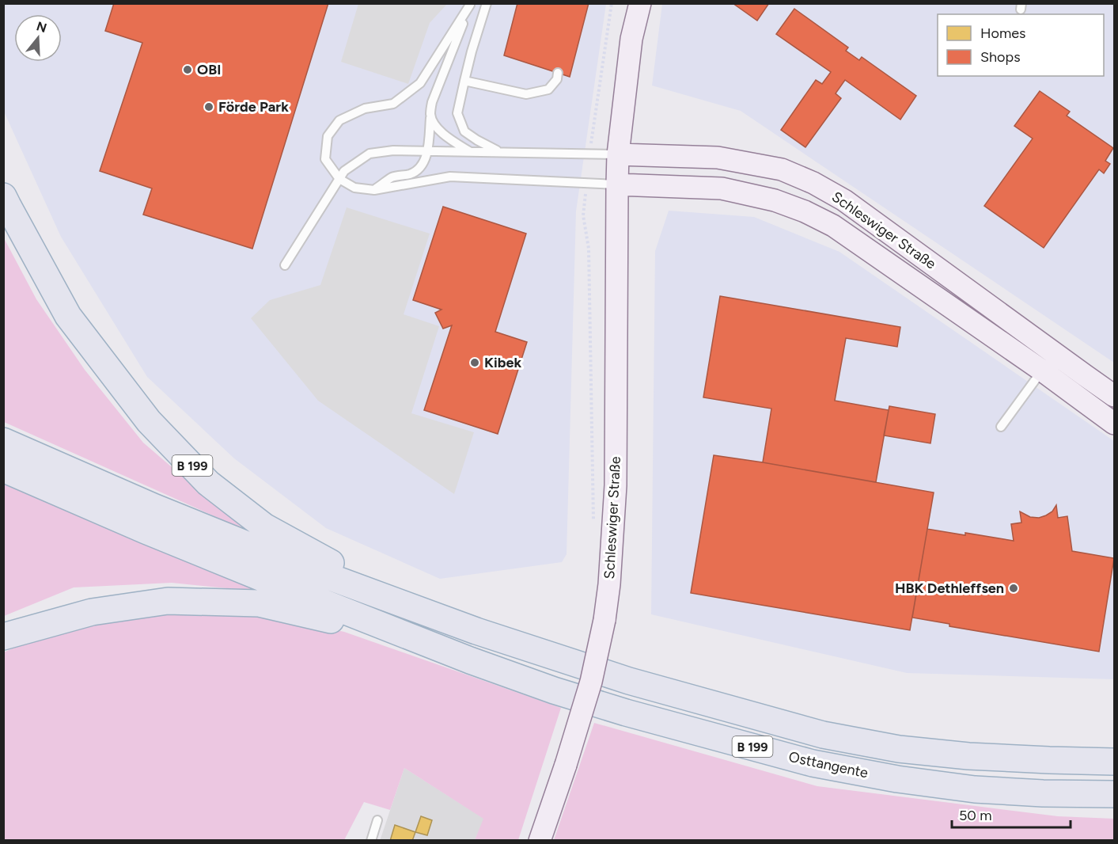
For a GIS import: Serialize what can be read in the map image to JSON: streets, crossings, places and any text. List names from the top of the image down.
{
  "streets": {
    "highway": ["B 199", "Osttangente"],
    "main road": ["Schleswiger Straße"]
  },
  "crossings": [
    ["B 199", "Osttangente"]
  ],
  "places": [
    "OBI",
    "Förde Park",
    "Kibek",
    "HBK Dethleffsen"
  ],
  "legend": ["Homes", "Shops"],
  "scale_bar": "50 m",
  "north": "top"
}
